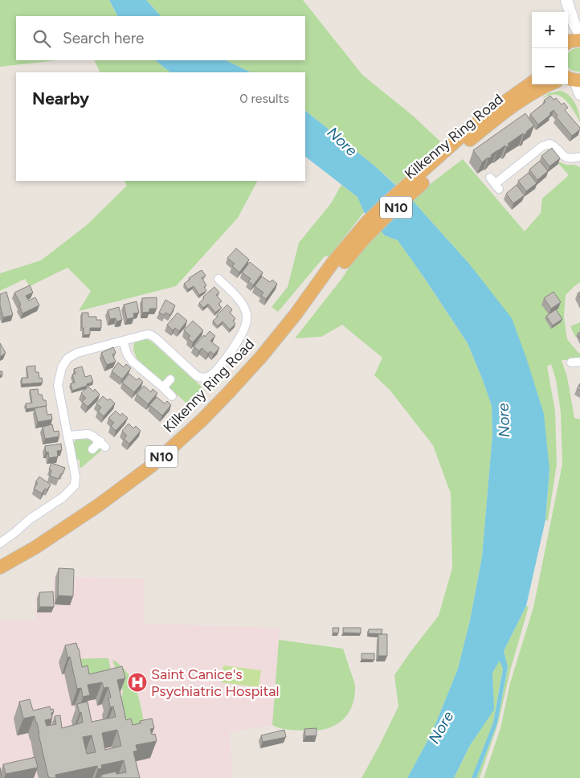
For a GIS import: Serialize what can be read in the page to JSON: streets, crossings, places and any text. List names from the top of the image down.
{
  "streets": {
    "highway": ["Kilkenny Ring Road", "N10"]
  },
  "water": ["Nore"],
  "places": {
    "hospital": ["Saint Canice's Psychiatric Hospital"]
  },
  "page": {
    "map_buttons": ["+", "−"],
    "search": "Search here",
    "heading": ["Nearby", "0 results"]
  }
}
